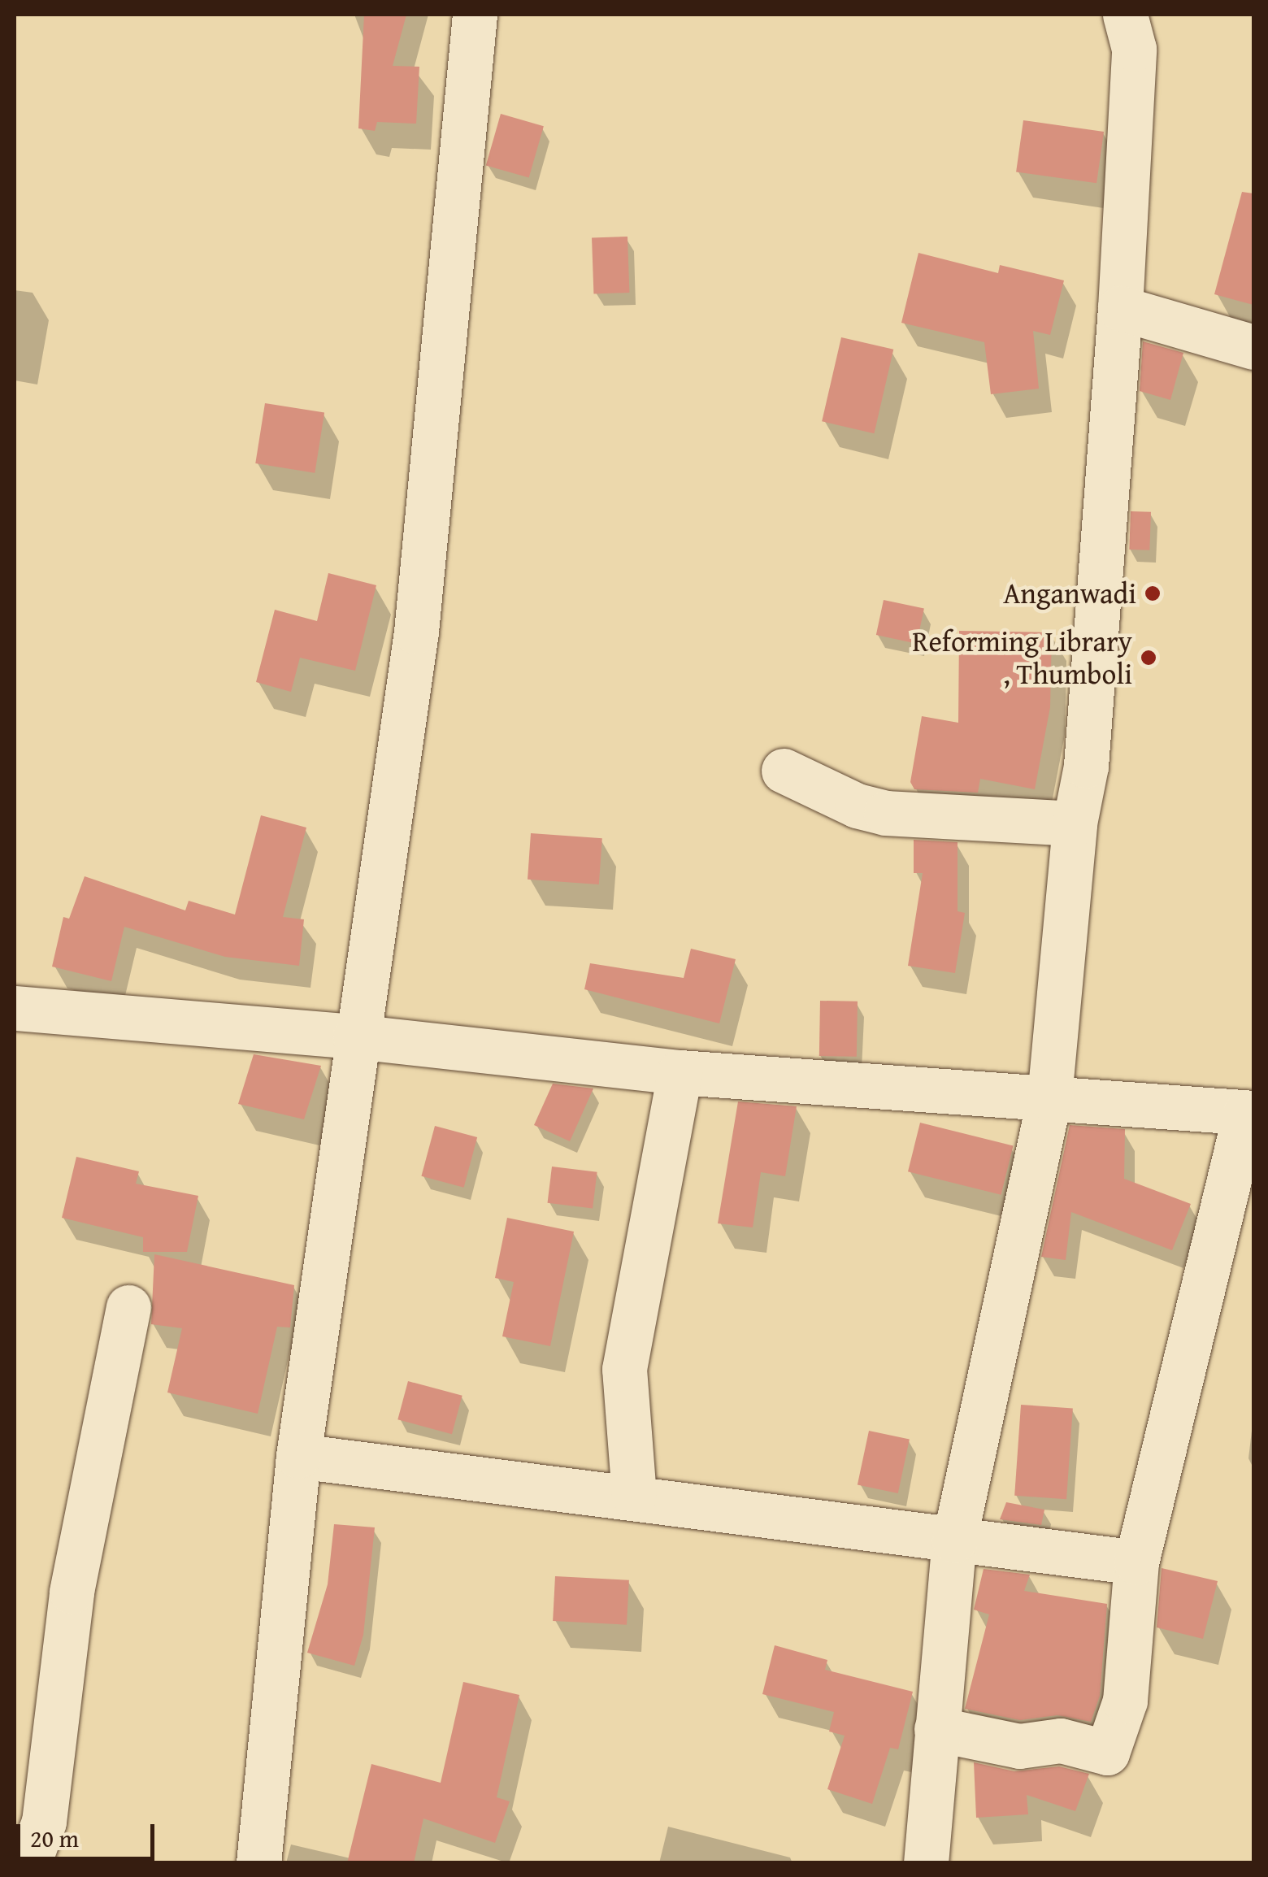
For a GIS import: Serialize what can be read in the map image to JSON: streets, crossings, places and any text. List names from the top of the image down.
{
  "places": ["Anganwadi", "Reforming Library , Thumboli"],
  "scale_bar": "20 m"
}
